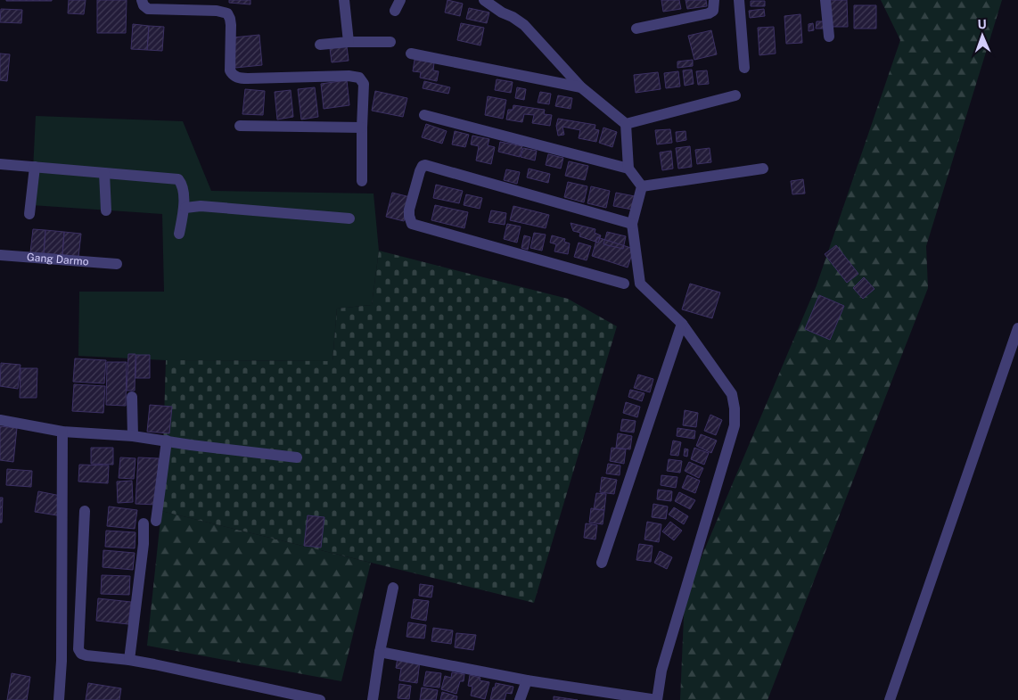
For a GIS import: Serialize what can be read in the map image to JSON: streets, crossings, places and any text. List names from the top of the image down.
{
  "streets": {
    "street": ["Gang Darmo"]
  },
  "north": "top"
}
